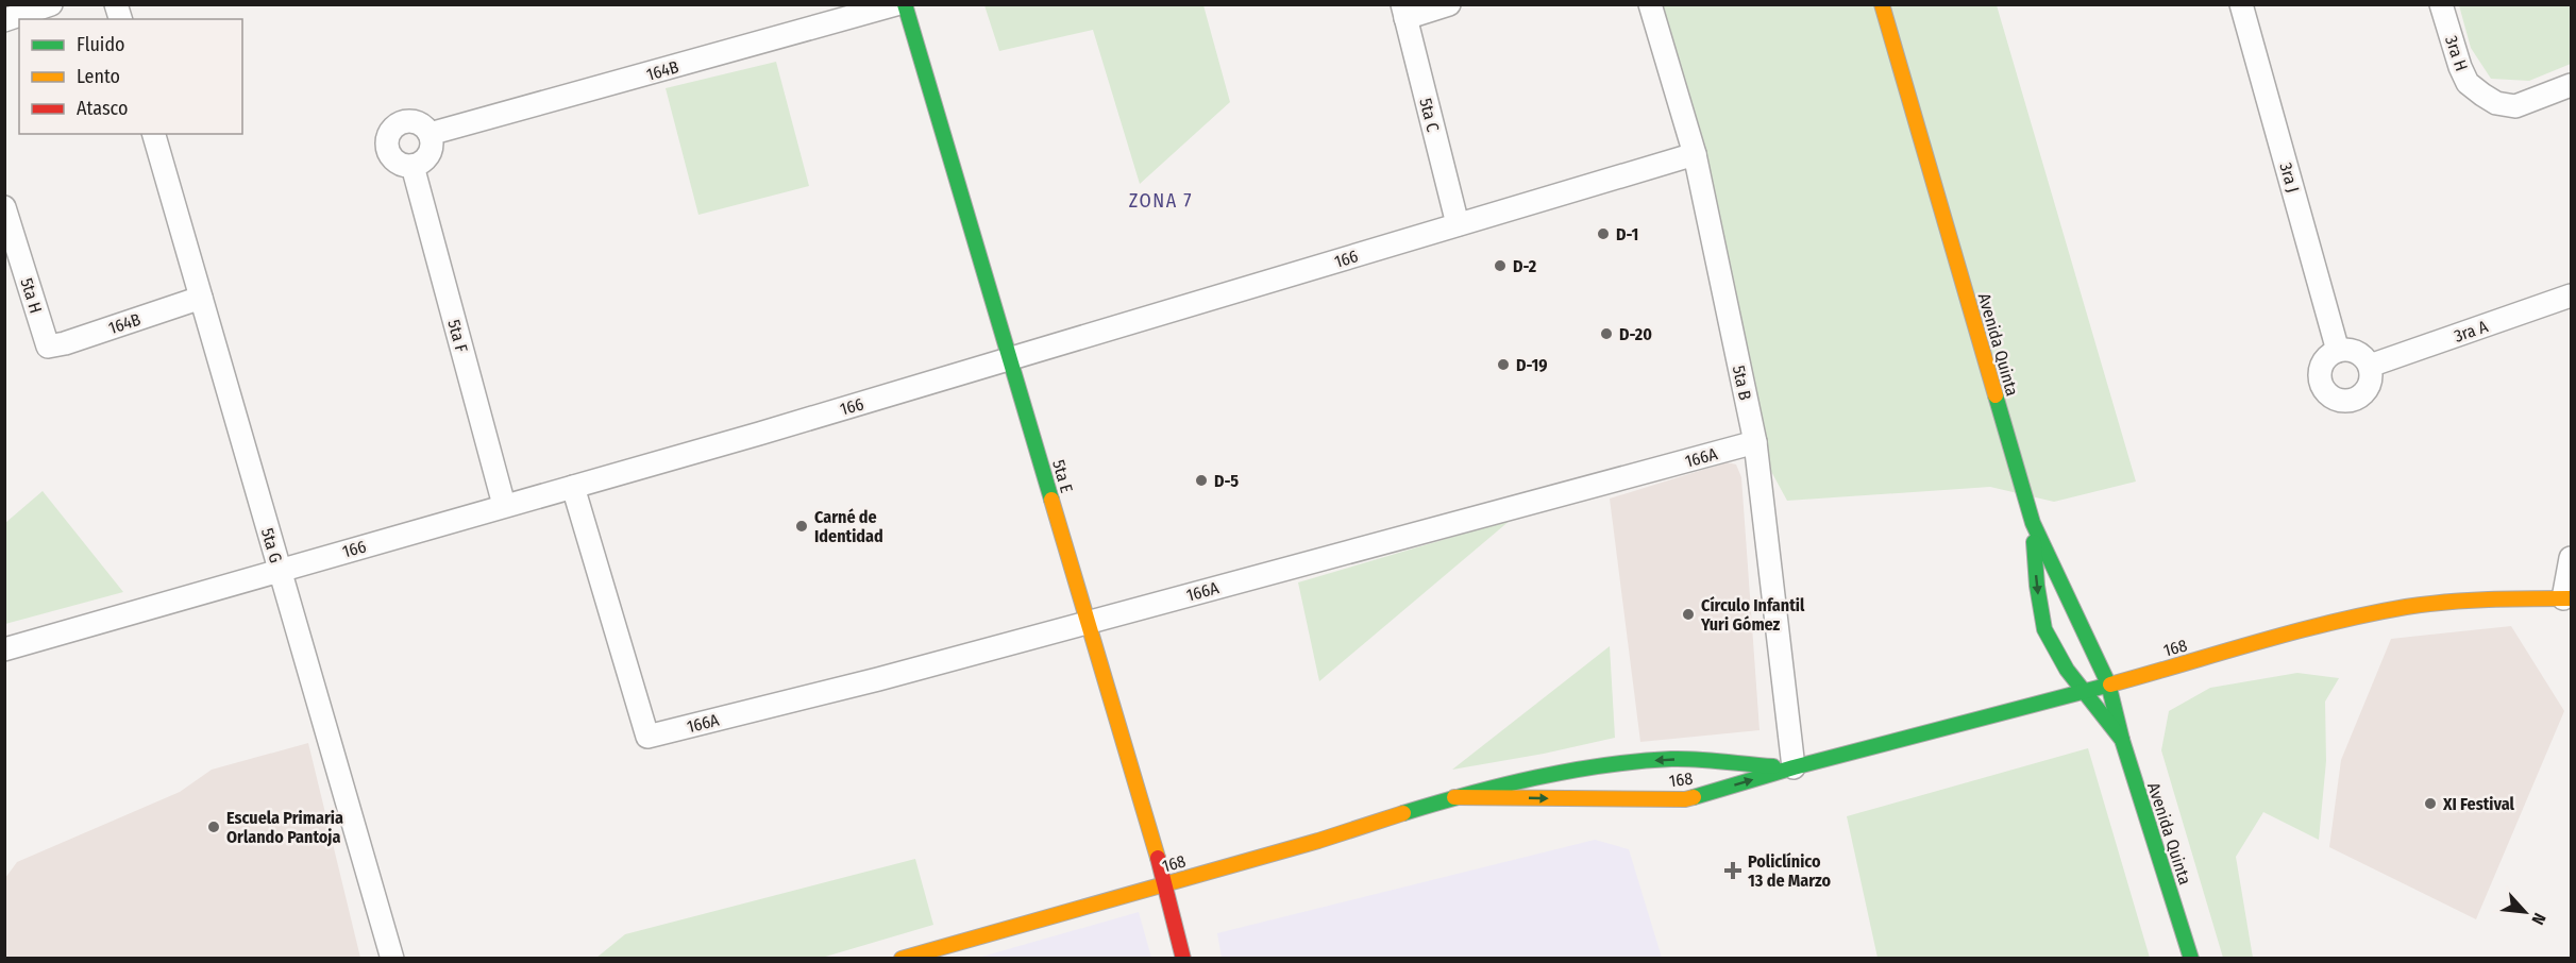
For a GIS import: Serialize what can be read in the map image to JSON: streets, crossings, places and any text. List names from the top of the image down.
{
  "streets": {
    "street": [
      "3ra H",
      "164B",
      "5ta C",
      "3ra J",
      "166",
      "5ta H",
      "3ra A",
      "5ta F",
      "Avenida Quinta",
      "5ta B",
      "166A",
      "5ta E",
      "5ta G",
      "168"
    ]
  },
  "crossings": [
    ["164B", "5ta H"],
    ["164B", "5ta F"],
    ["164B", "5ta G"],
    ["5ta C", "166"],
    ["3ra J", "3ra A"],
    ["166", "5ta F"],
    ["166", "5ta B"],
    ["166", "166A"],
    ["166", "5ta E"],
    ["166", "5ta G"],
    ["Avenida Quinta", "168"],
    ["5ta B", "166A"],
    ["5ta B", "168"],
    ["166A", "5ta E"],
    ["5ta E", "168"]
  ],
  "districts": ["ZONA 7"],
  "places": {
    "other": [
      "D-1",
      "D-2",
      "D-20",
      "D-19",
      "D-5",
      "Carné de Identidad",
      "Círculo Infantil Yuri Gómez",
      "XI Festival",
      "Escuela Primaria Orlando Pantoja"
    ],
    "health": ["Policlínico 13 de Marzo"]
  },
  "legend": ["Fluido", "Lento", "Atasco"],
  "north": "bottom right"
}
